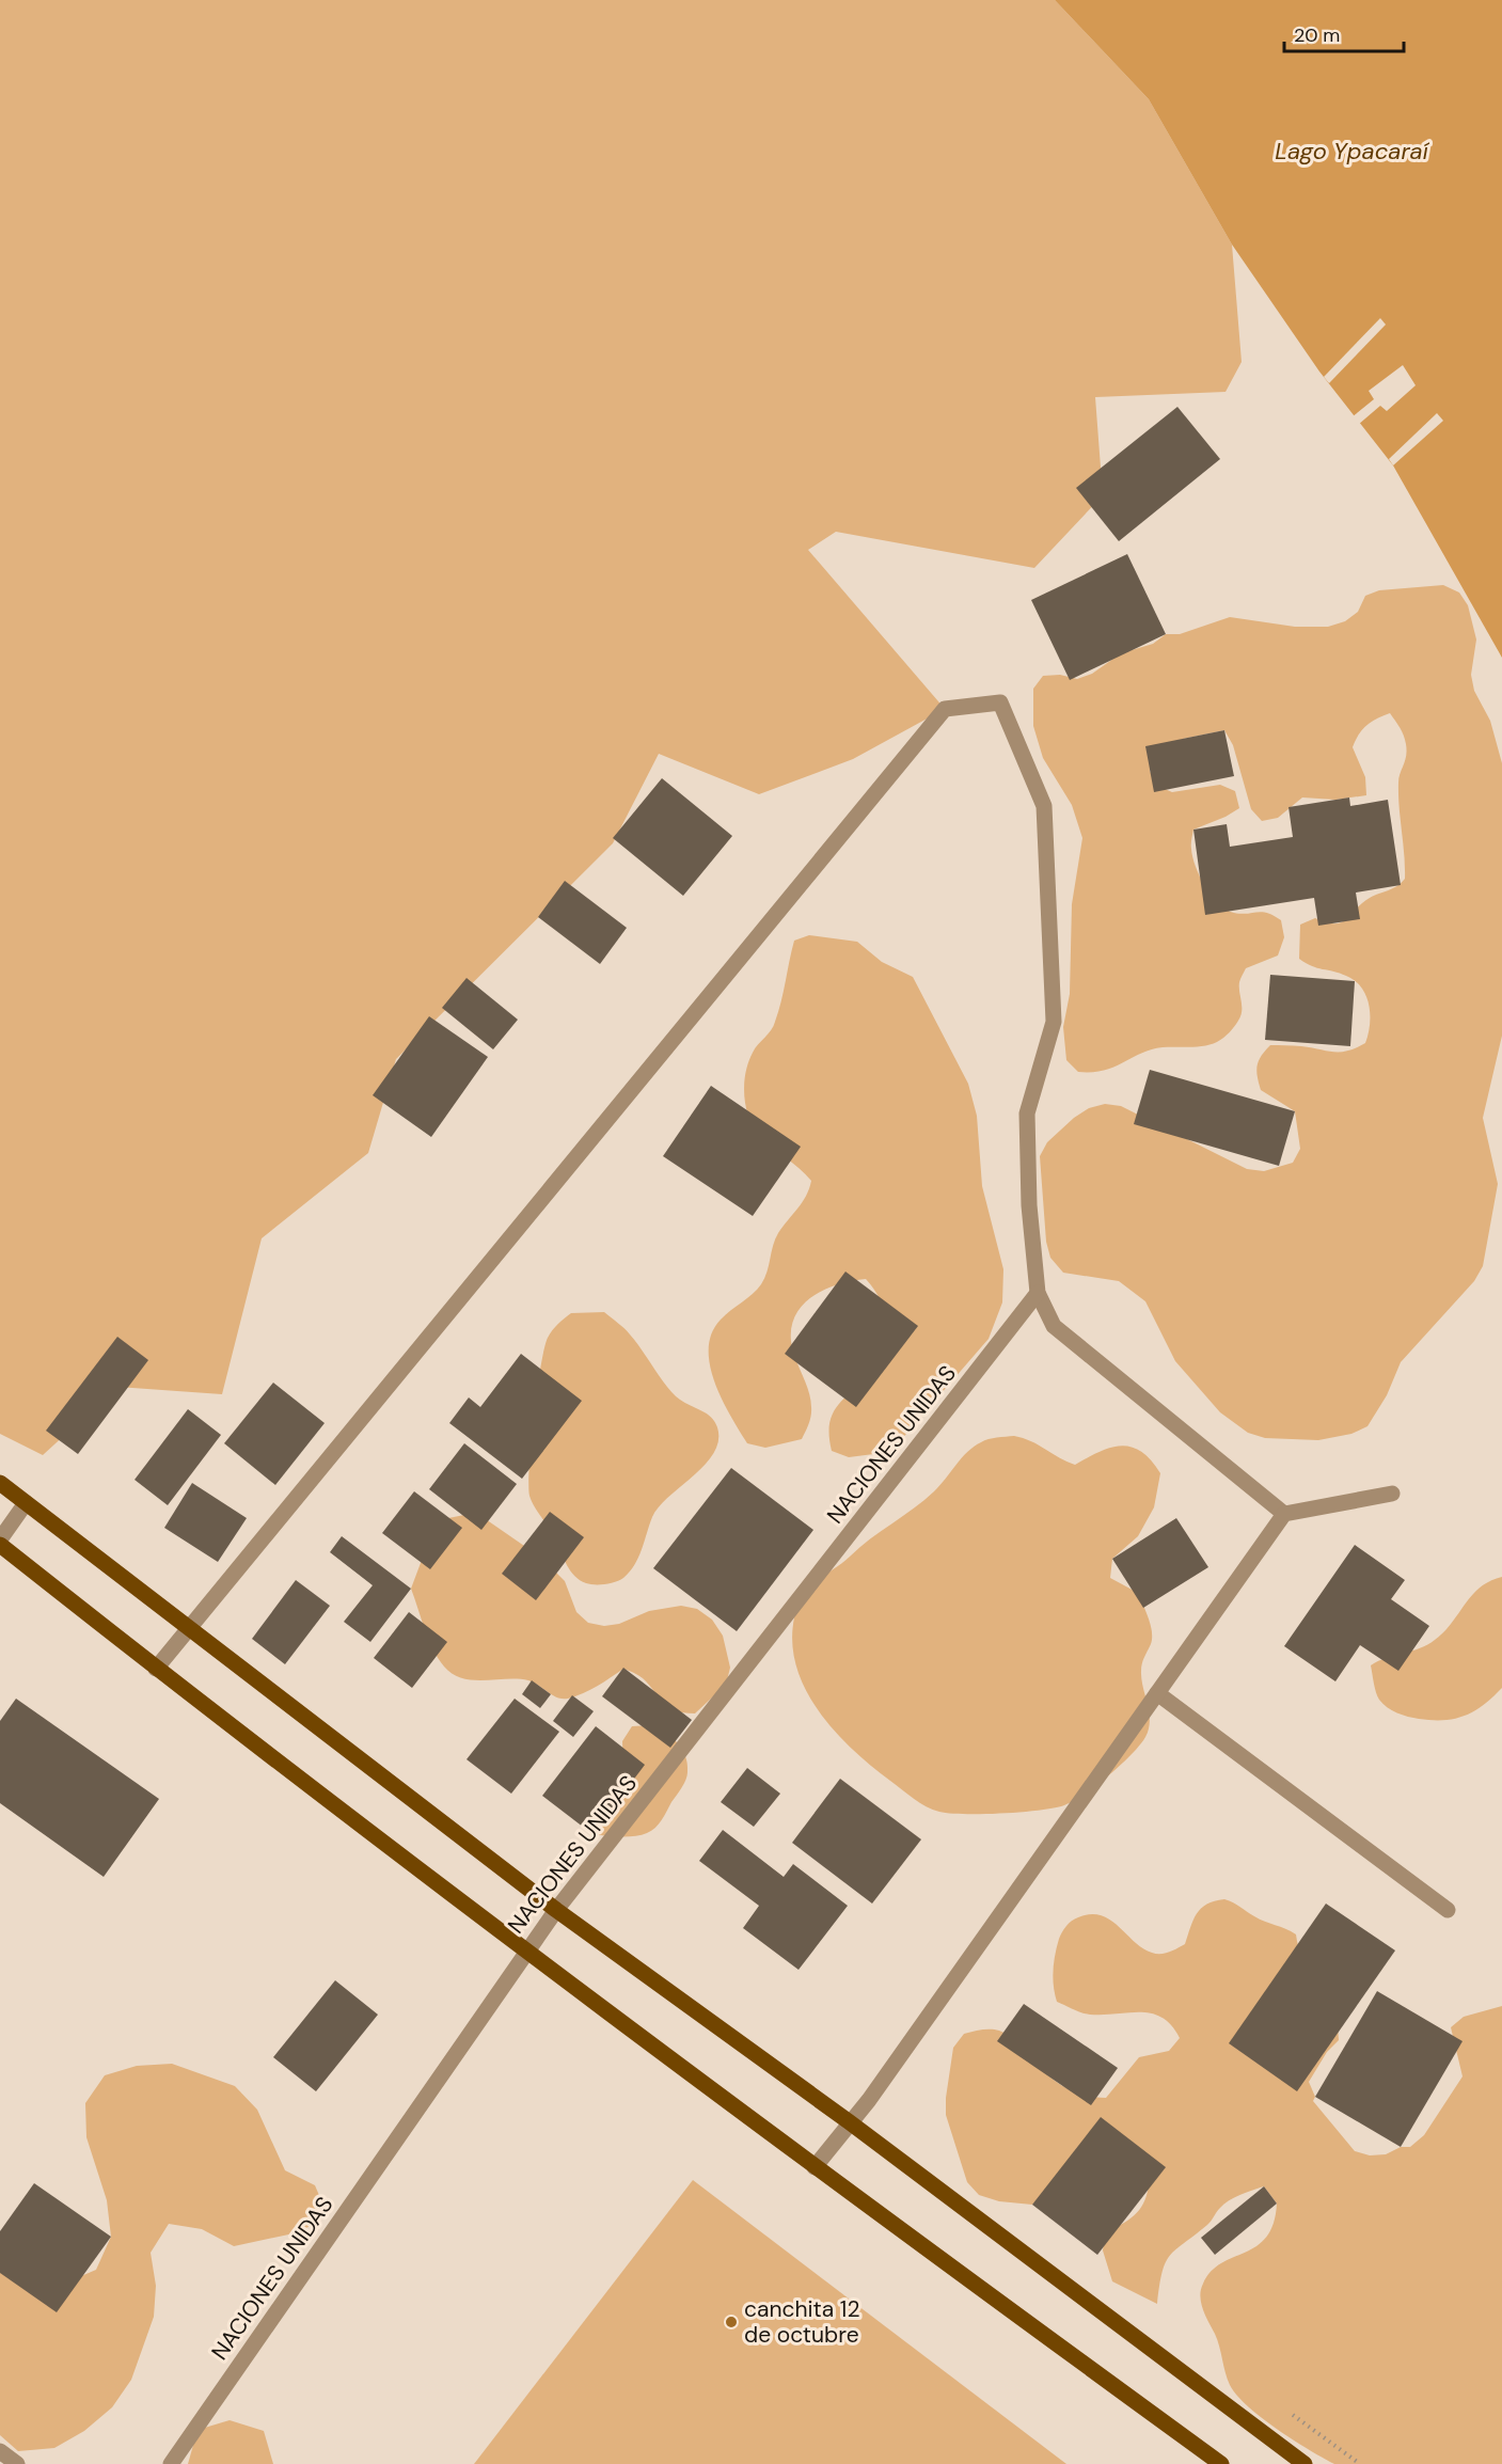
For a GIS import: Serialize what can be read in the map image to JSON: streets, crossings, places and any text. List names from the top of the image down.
{
  "streets": {
    "street": ["NACIONES UNIDAS"]
  },
  "water": ["Lago Ypacaraí"],
  "places": ["canchita 12 de octubre"],
  "scale_bar": "20 m"
}
